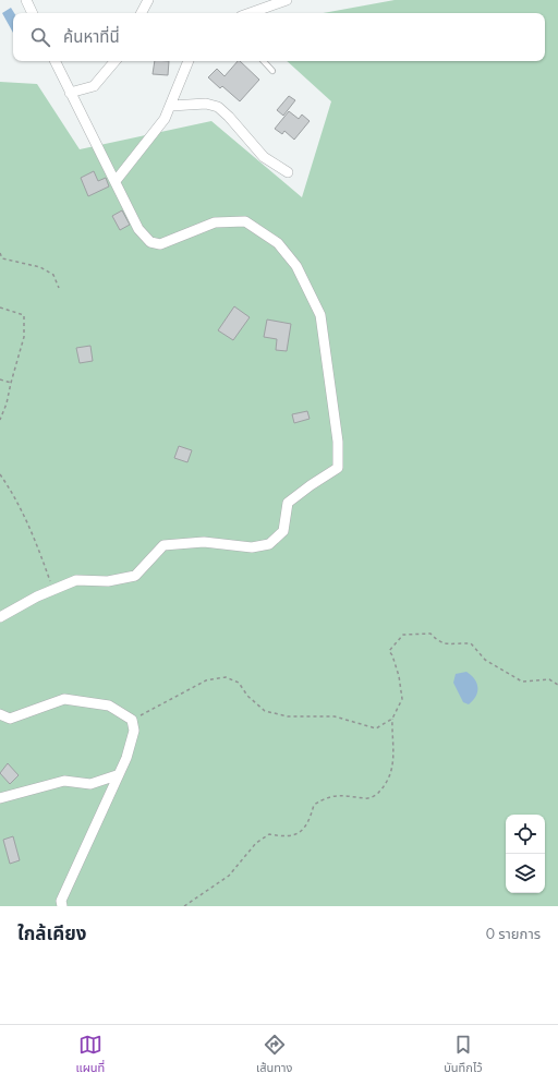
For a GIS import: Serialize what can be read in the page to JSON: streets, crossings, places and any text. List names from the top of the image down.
{
  "page": {
    "search": "ค้นหาที่นี่",
    "heading": ["ใกล้เคียง", "0 รายการ"],
    "nav": ["แผนที่", "เส้นทาง", "บันทึกไว้"]
  }
}
